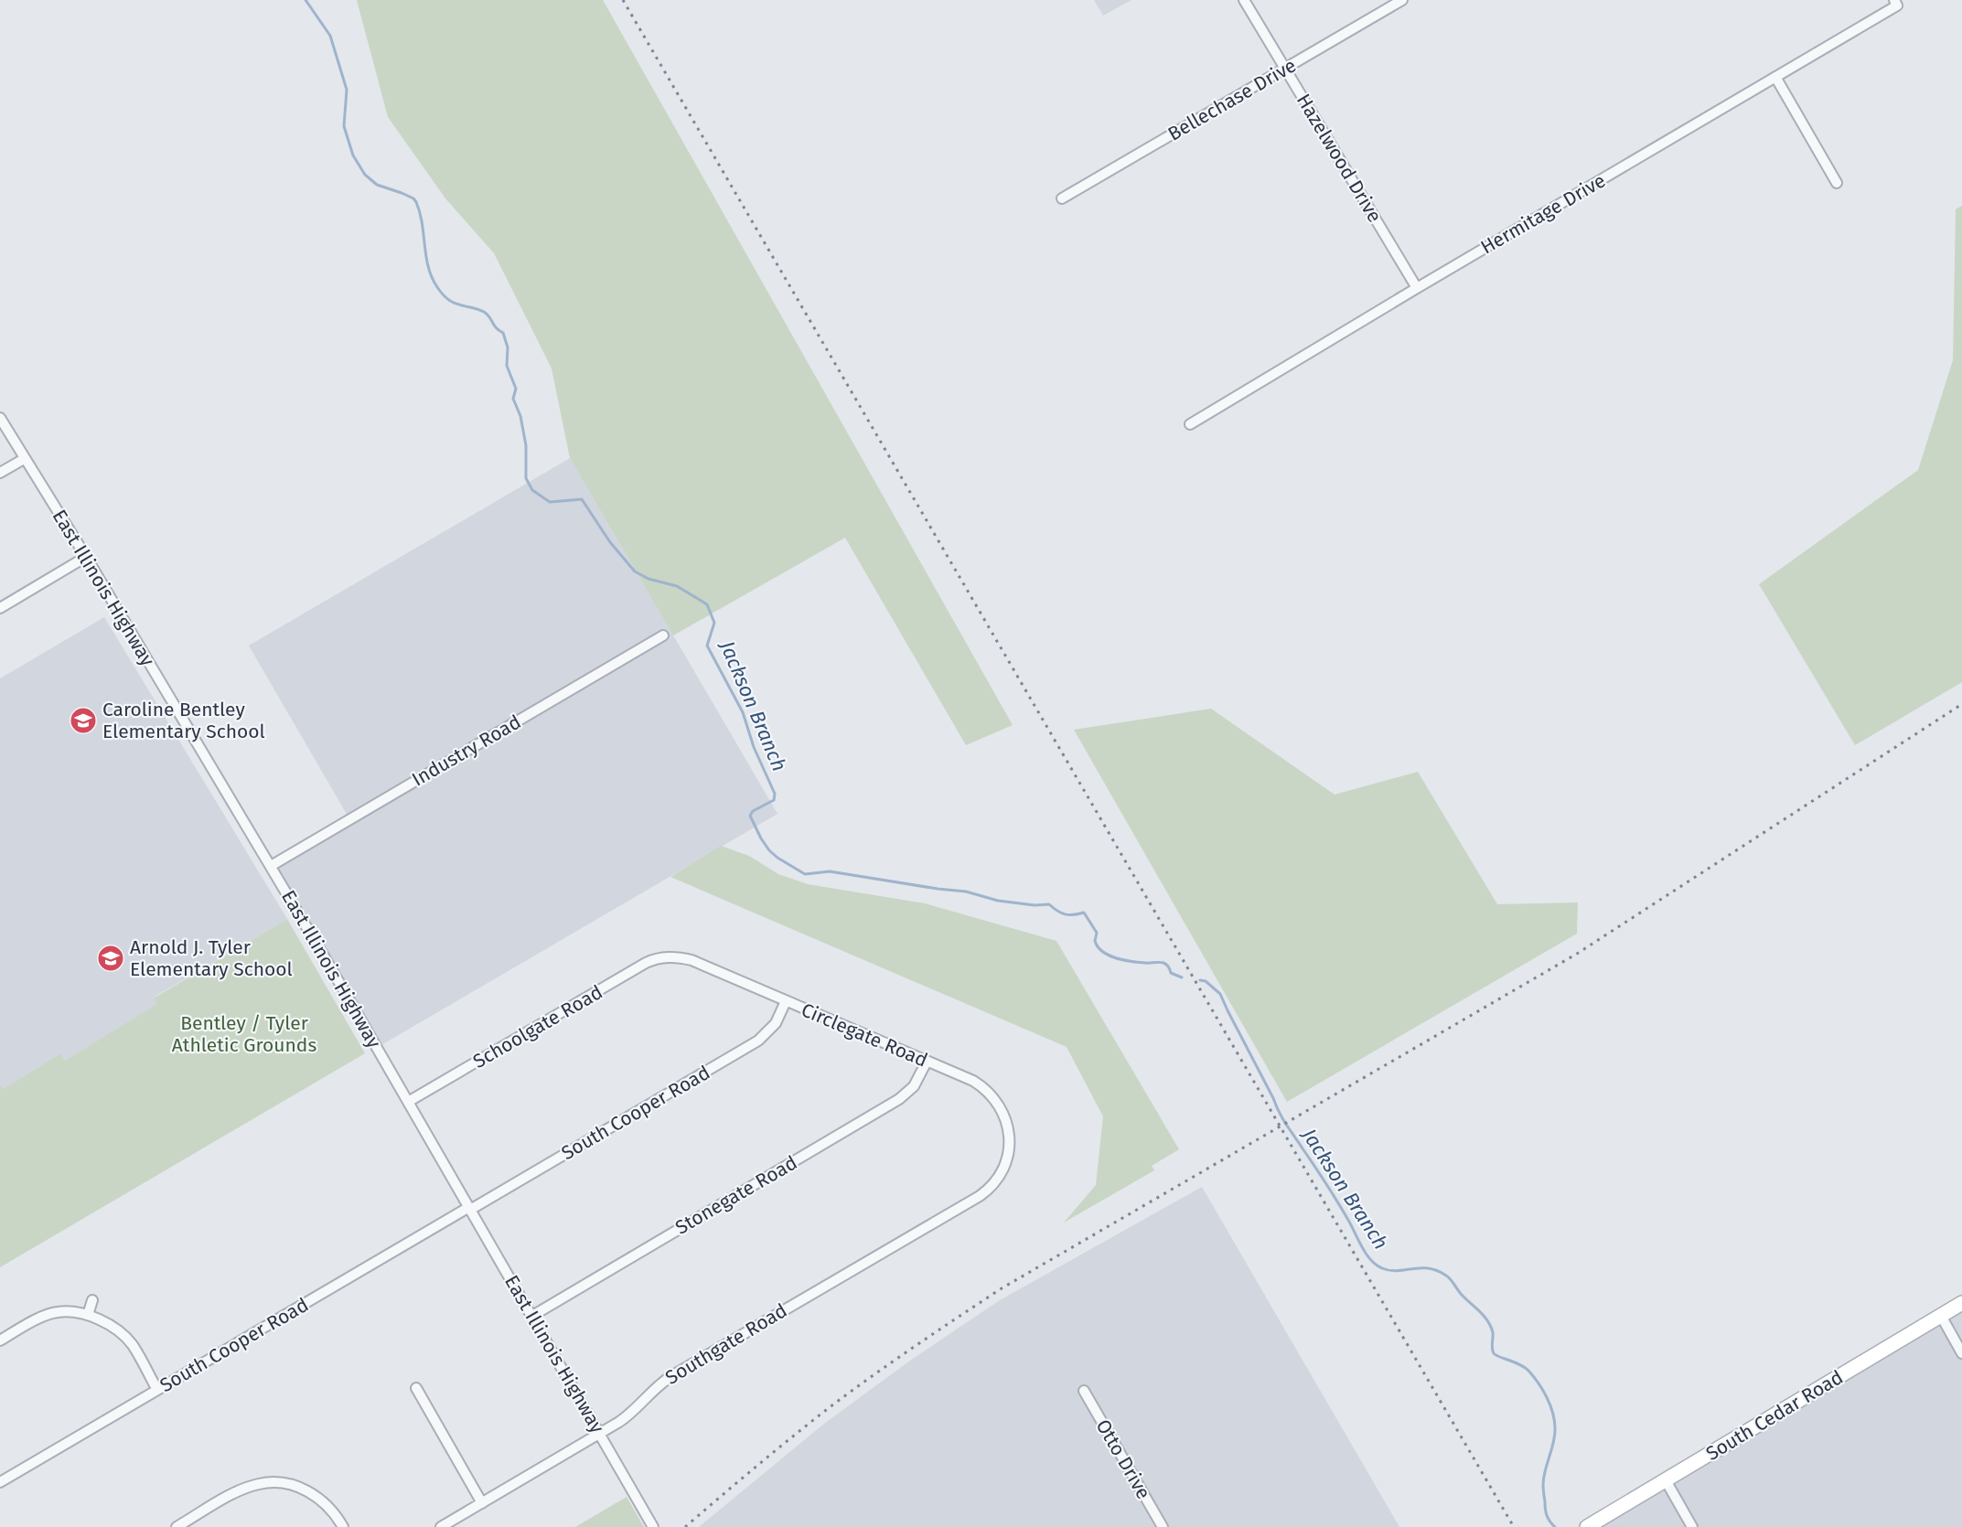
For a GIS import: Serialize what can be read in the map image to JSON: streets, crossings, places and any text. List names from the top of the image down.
{
  "streets": {
    "main road": ["South Cedar Road"],
    "street": [
      "Bellechase Drive",
      "Hazelwood Drive",
      "Hermitage Drive",
      "East Illinois Highway",
      "Industry Road",
      "Schoolgate Road",
      "Circlegate Road",
      "South Cooper Road",
      "Stonegate Road",
      "Southgate Road",
      "Otto Drive"
    ]
  },
  "crossings": [
    ["Bellechase Drive", "Hazelwood Drive"],
    ["Hazelwood Drive", "Hermitage Drive"],
    ["East Illinois Highway", "Industry Road"],
    ["East Illinois Highway", "Schoolgate Road"],
    ["East Illinois Highway", "South Cooper Road"],
    ["East Illinois Highway", "Stonegate Road"],
    ["East Illinois Highway", "Southgate Road"],
    ["Schoolgate Road", "Circlegate Road"],
    ["Circlegate Road", "South Cooper Road"],
    ["Circlegate Road", "Stonegate Road"],
    ["Circlegate Road", "Southgate Road"]
  ],
  "water": ["Jackson Branch"],
  "parks": ["Bentley / Tyler Athletic Grounds"],
  "places": {
    "school or university": ["Caroline Bentley Elementary School", "Arnold J. Tyler Elementary School"]
  }
}
